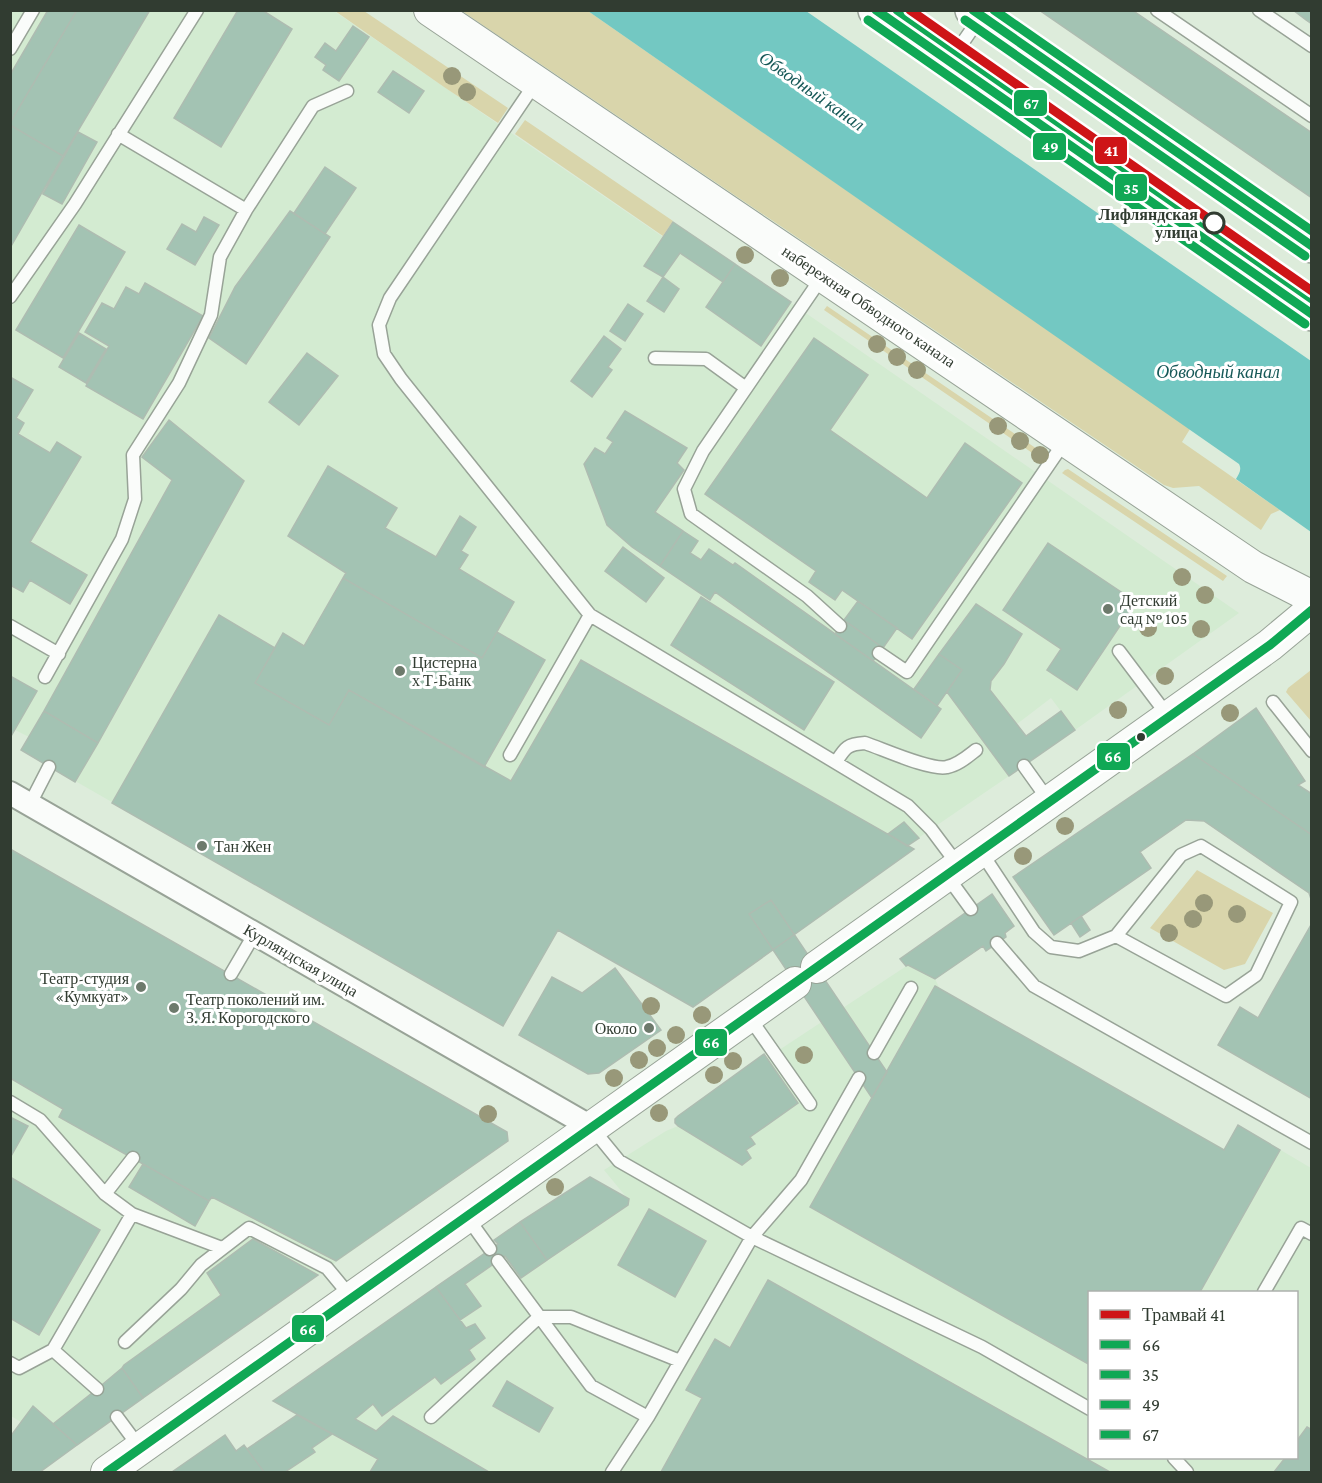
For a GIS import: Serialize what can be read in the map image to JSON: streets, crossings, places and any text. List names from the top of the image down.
{
  "streets": {
    "street": ["набережная Обводного канала", "Курляндская улица"]
  },
  "water": ["Обводный канал"],
  "places": [
    "Лифляндская улица",
    "Детский сад № 105",
    "Цистерна х Т-Банк",
    "Тан Жен",
    "Театр-студия «Кумкуат»",
    "Театр поколений им. З. Я. Корогодского",
    "Около"
  ],
  "lines": [
    "tram line 41",
    "transit line 35",
    "transit line 67",
    "transit line 49",
    "transit line 66"
  ],
  "legend": [
    "Трамвай 41",
    "66",
    "35",
    "49",
    "67"
  ]
}
